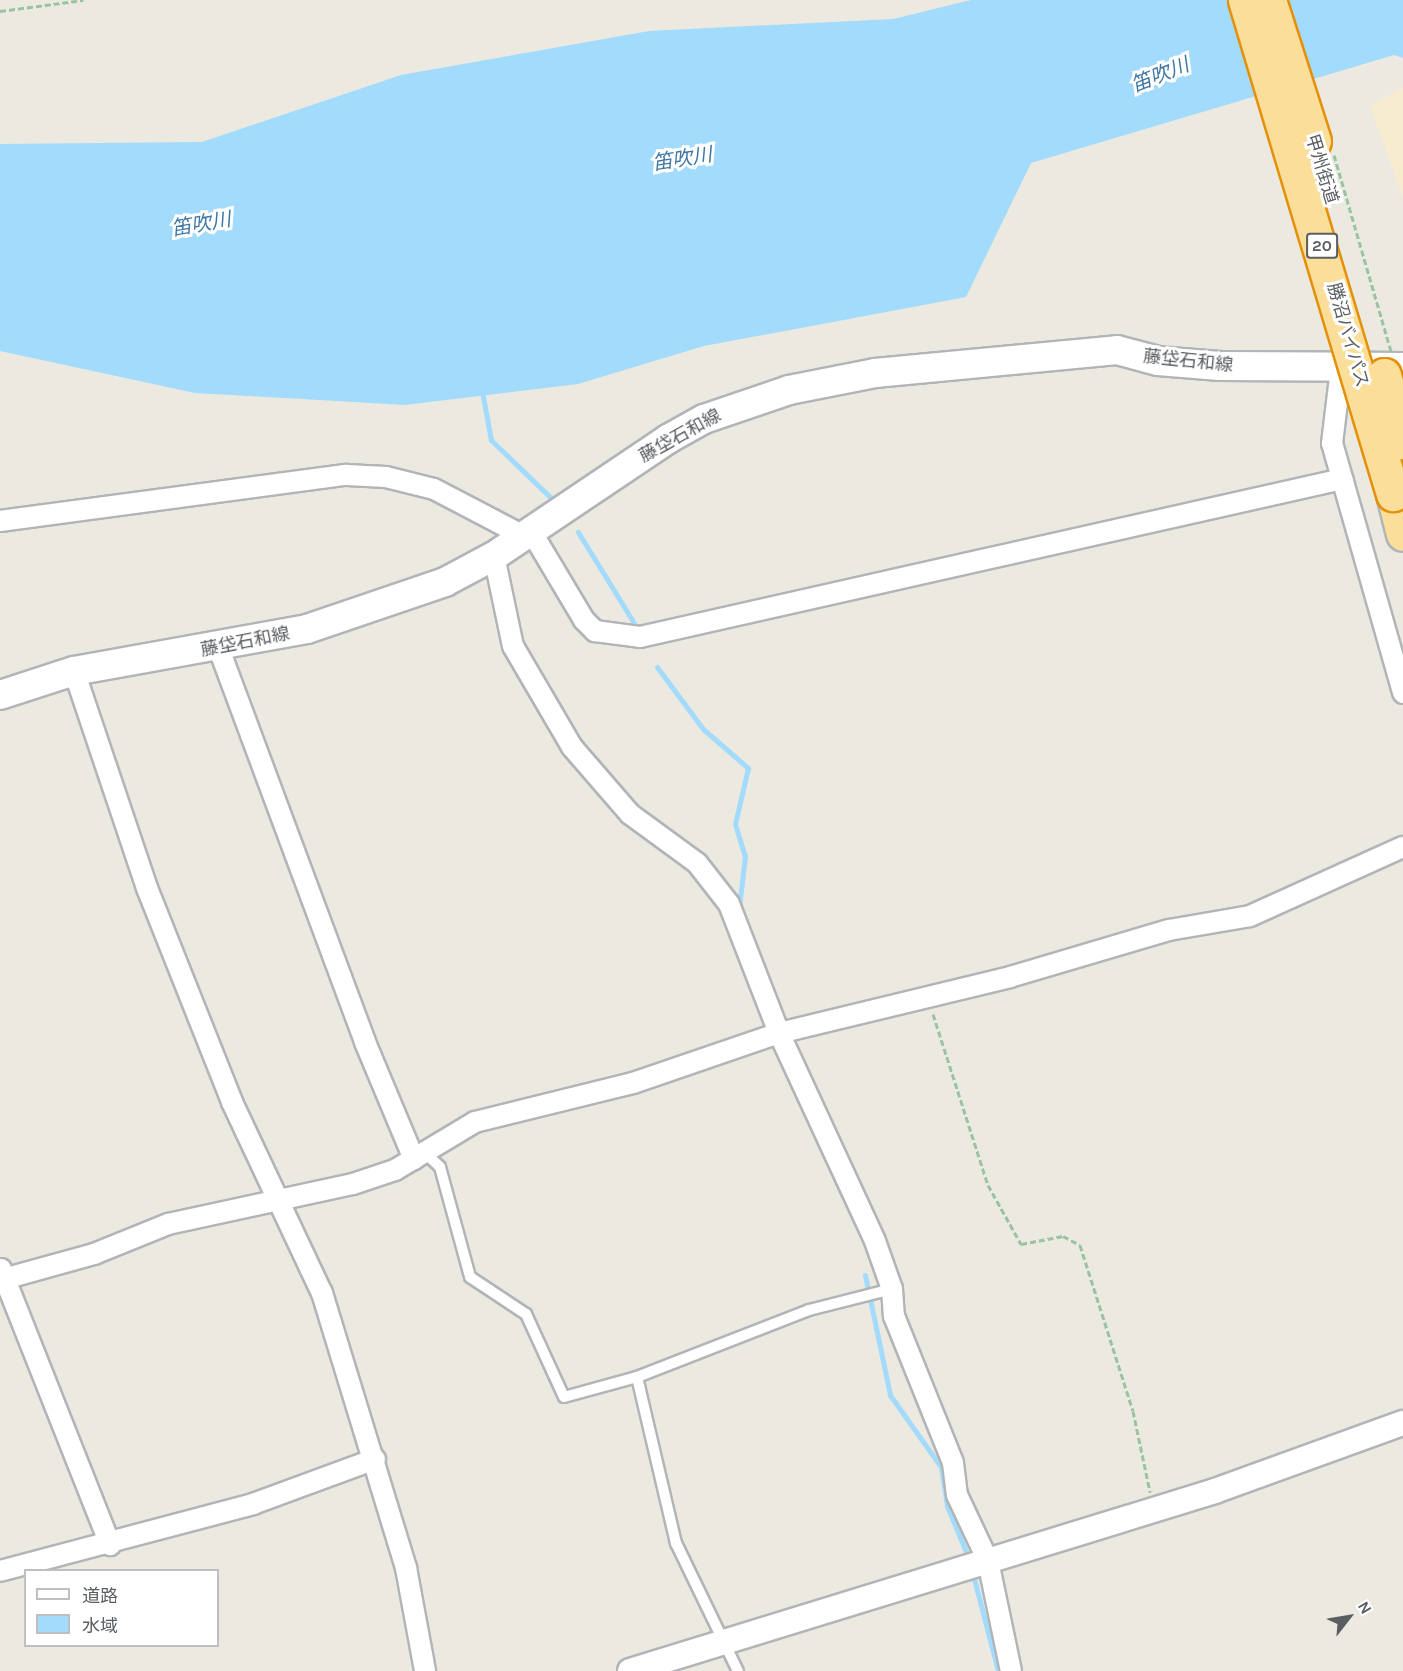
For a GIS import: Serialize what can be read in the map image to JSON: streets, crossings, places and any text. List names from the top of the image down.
{
  "streets": {
    "highway": ["甲州街道", "20", "勝沼バイパス"],
    "main road": ["藤垈石和線"]
  },
  "water": ["笛吹川"],
  "legend": ["道路", "水域"],
  "north": "top right"
}
